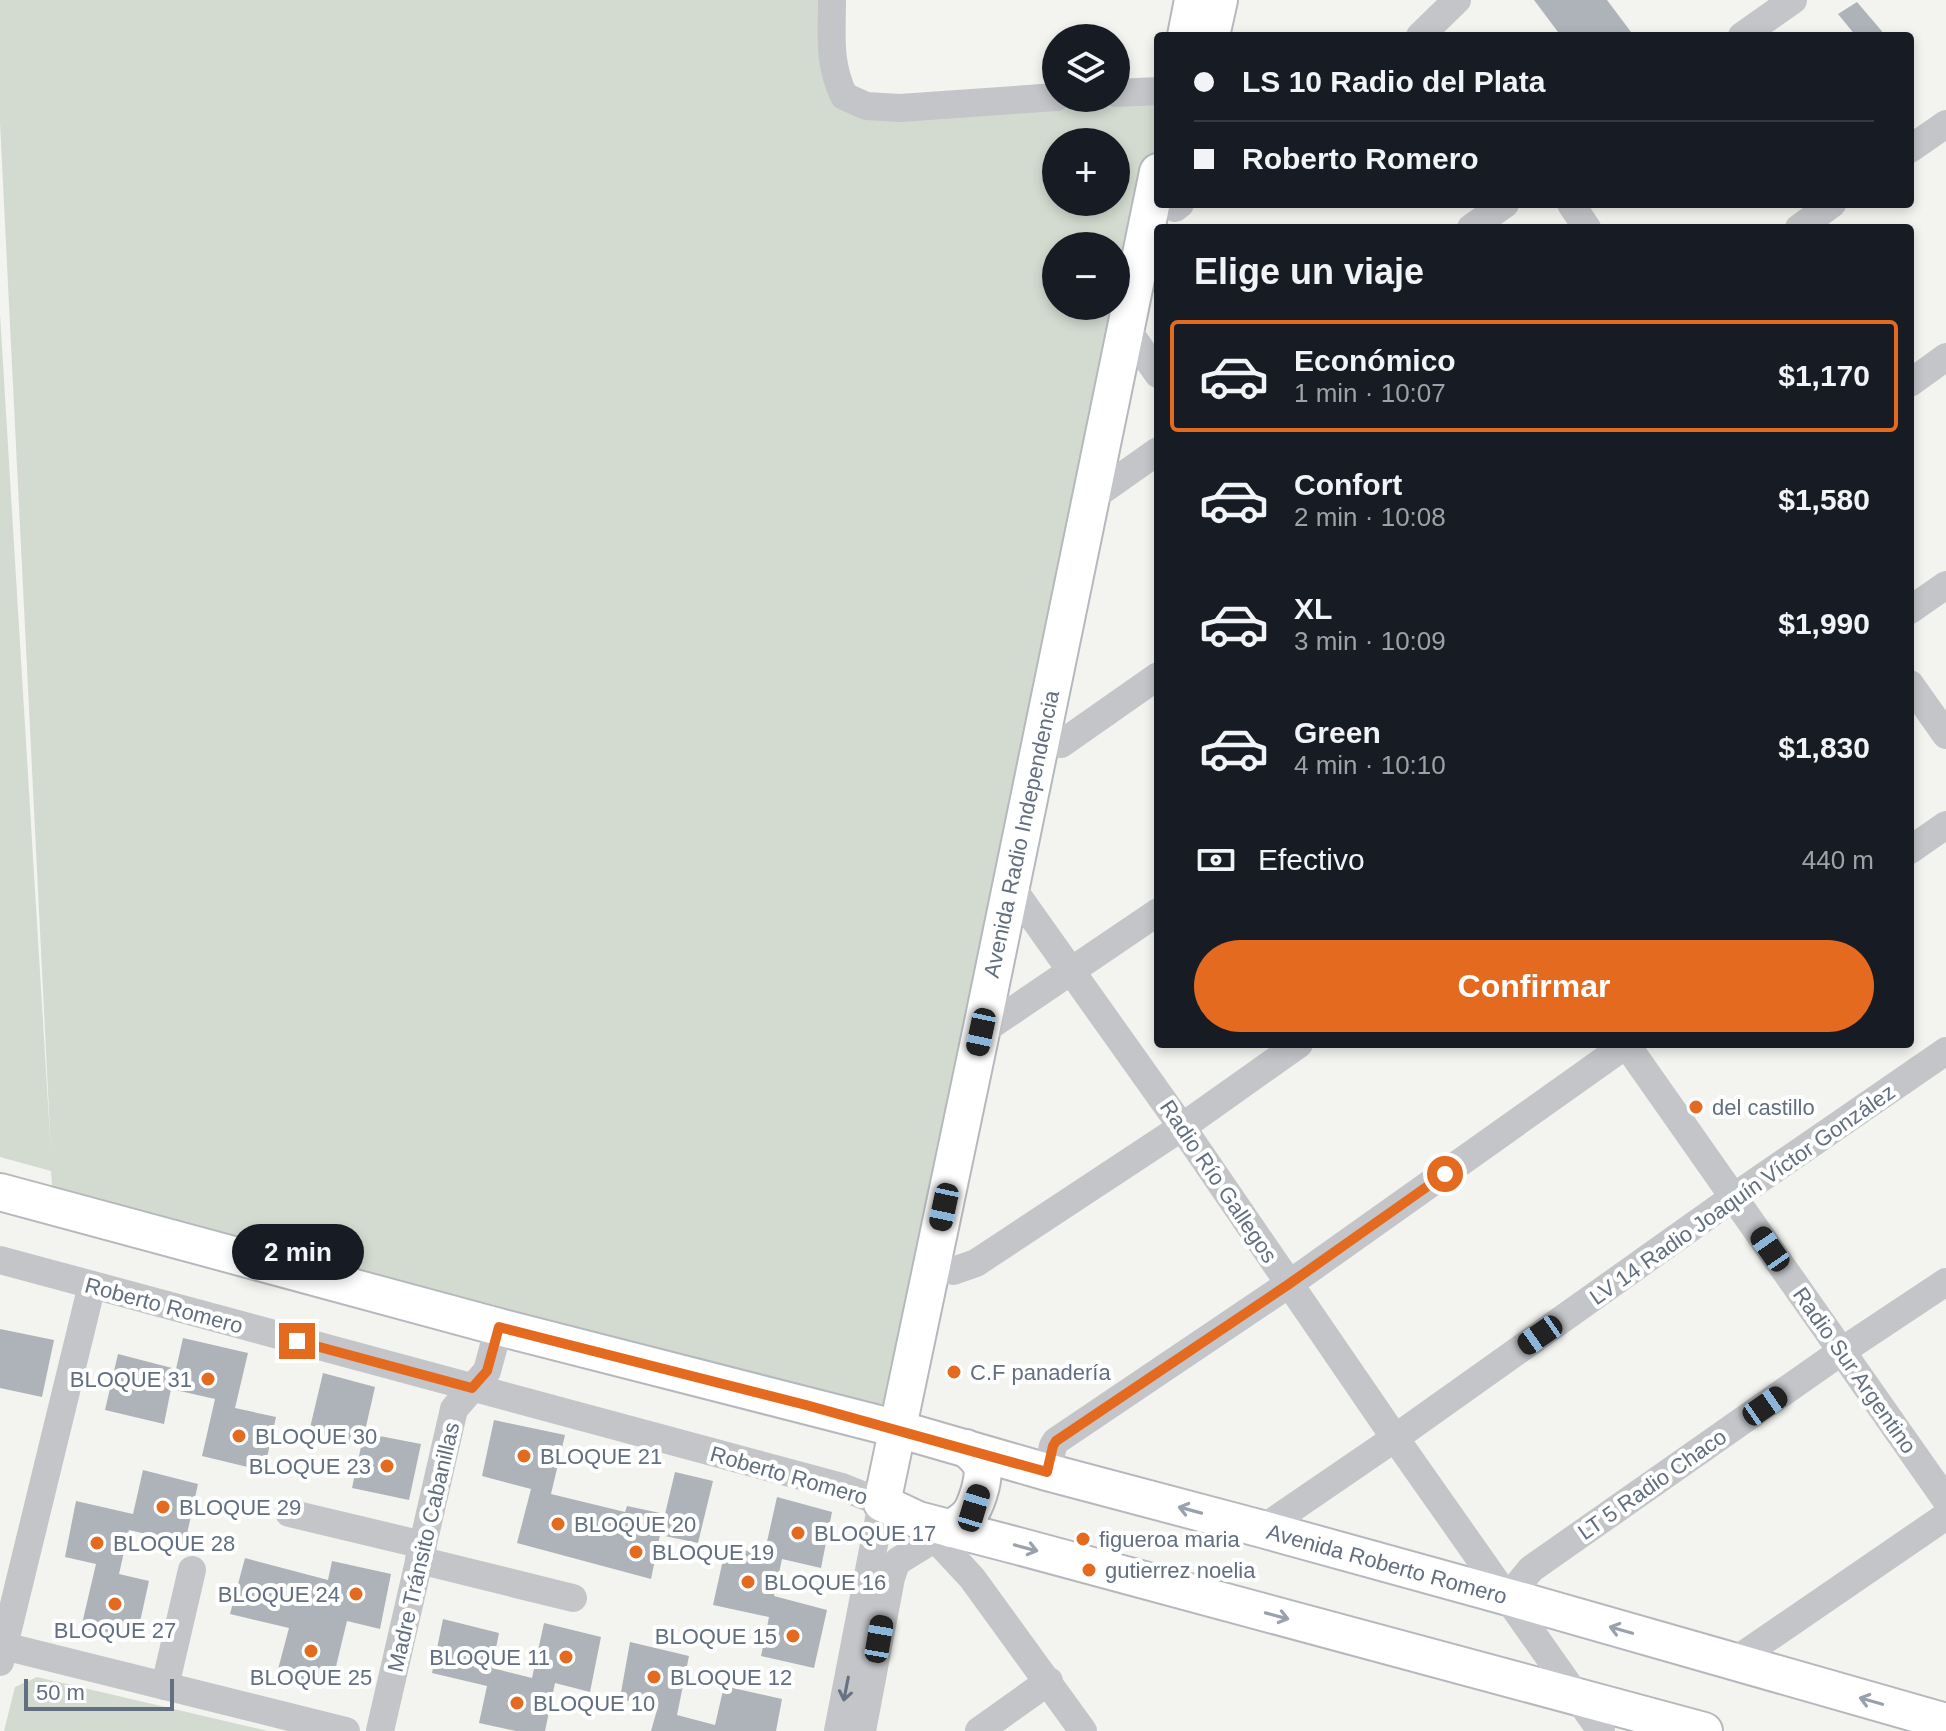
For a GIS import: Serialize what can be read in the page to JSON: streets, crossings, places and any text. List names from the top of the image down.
{
  "streets": {
    "main road": ["Avenida Radio Independencia", "Avenida Roberto Romero"],
    "street": [
      "Radio Río Gallegos",
      "LV 14 Radio Joaquín Víctor González",
      "Roberto Romero",
      "Radio Sur Argentino",
      "LT 5 Radio Chaco",
      "Madre Tránsito Cabanillas"
    ]
  },
  "crossings": [
    ["Avenida Radio Independencia", "Radio Río Gallegos"],
    ["Avenida Radio Independencia", "Roberto Romero"],
    ["Avenida Radio Independencia", "Avenida Roberto Romero"],
    ["Radio Río Gallegos", "LV 14 Radio Joaquín Víctor González"],
    ["Radio Río Gallegos", "LT 5 Radio Chaco"],
    ["Radio Río Gallegos", "Avenida Roberto Romero"],
    ["LV 14 Radio Joaquín Víctor González", "Radio Sur Argentino"],
    ["LV 14 Radio Joaquín Víctor González", "Avenida Roberto Romero"],
    ["Roberto Romero", "Madre Tránsito Cabanillas"],
    ["Radio Sur Argentino", "LT 5 Radio Chaco"],
    ["LT 5 Radio Chaco", "Avenida Roberto Romero"],
    ["Madre Tránsito Cabanillas", "Avenida Roberto Romero"]
  ],
  "places": [
    "del castillo",
    "C.F panadería",
    "BLOQUE 31",
    "BLOQUE 30",
    "BLOQUE 21",
    "BLOQUE 23",
    "BLOQUE 29",
    "BLOQUE 20",
    "BLOQUE 17",
    "figueroa maria",
    "BLOQUE 28",
    "BLOQUE 19",
    "gutierrez noelia",
    "BLOQUE 16",
    "BLOQUE 24",
    "BLOQUE 27",
    "BLOQUE 15",
    "BLOQUE 25",
    "BLOQUE 11",
    "BLOQUE 12",
    "BLOQUE 10"
  ],
  "scale_bar": "50 m",
  "page": {
    "map_buttons": ["+", "−"],
    "banner": ["LS 10 Radio del Plata", "Roberto Romero"],
    "heading": "Elige un viaje",
    "list": [
      {
        "name": "Económico",
        "note": "1 min · 10:07",
        "value": "$1,170"
      },
      {
        "name": "Confort",
        "note": "2 min · 10:08",
        "value": "$1,580"
      },
      {
        "name": "XL",
        "note": "3 min · 10:09",
        "value": "$1,990"
      },
      {
        "name": "Green",
        "note": "4 min · 10:10",
        "value": "$1,830"
      }
    ],
    "pay": ["Efectivo", "440 m"],
    "buttons": "Confirmar",
    "bubble": "2 min",
    "scale": "50 m"
  }
}
